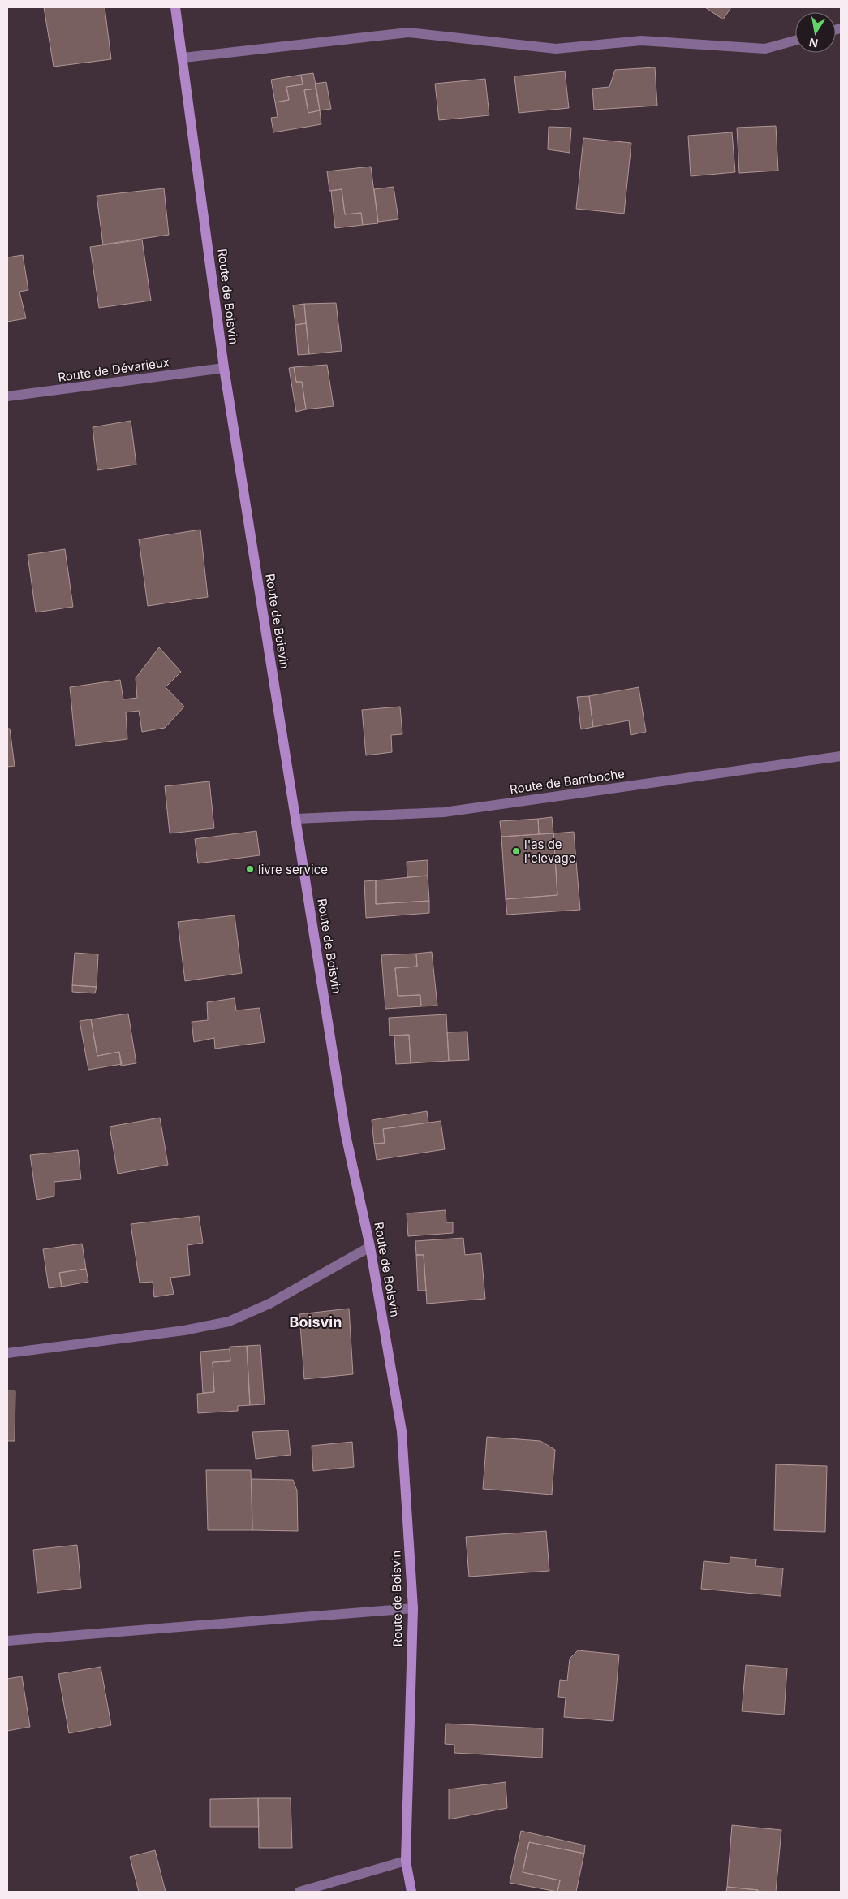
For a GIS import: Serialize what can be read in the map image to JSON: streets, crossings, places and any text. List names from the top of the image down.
{
  "streets": {
    "main road": ["Route de Boisvin"],
    "street": ["Route de Dévarieux", "Route de Bamboche"]
  },
  "crossings": [
    ["Route de Boisvin", "Route de Dévarieux"],
    ["Route de Boisvin", "Route de Bamboche"]
  ],
  "districts": ["Boisvin"],
  "places": ["l'as de l'elevage", "livre service"],
  "north": "bottom"
}
